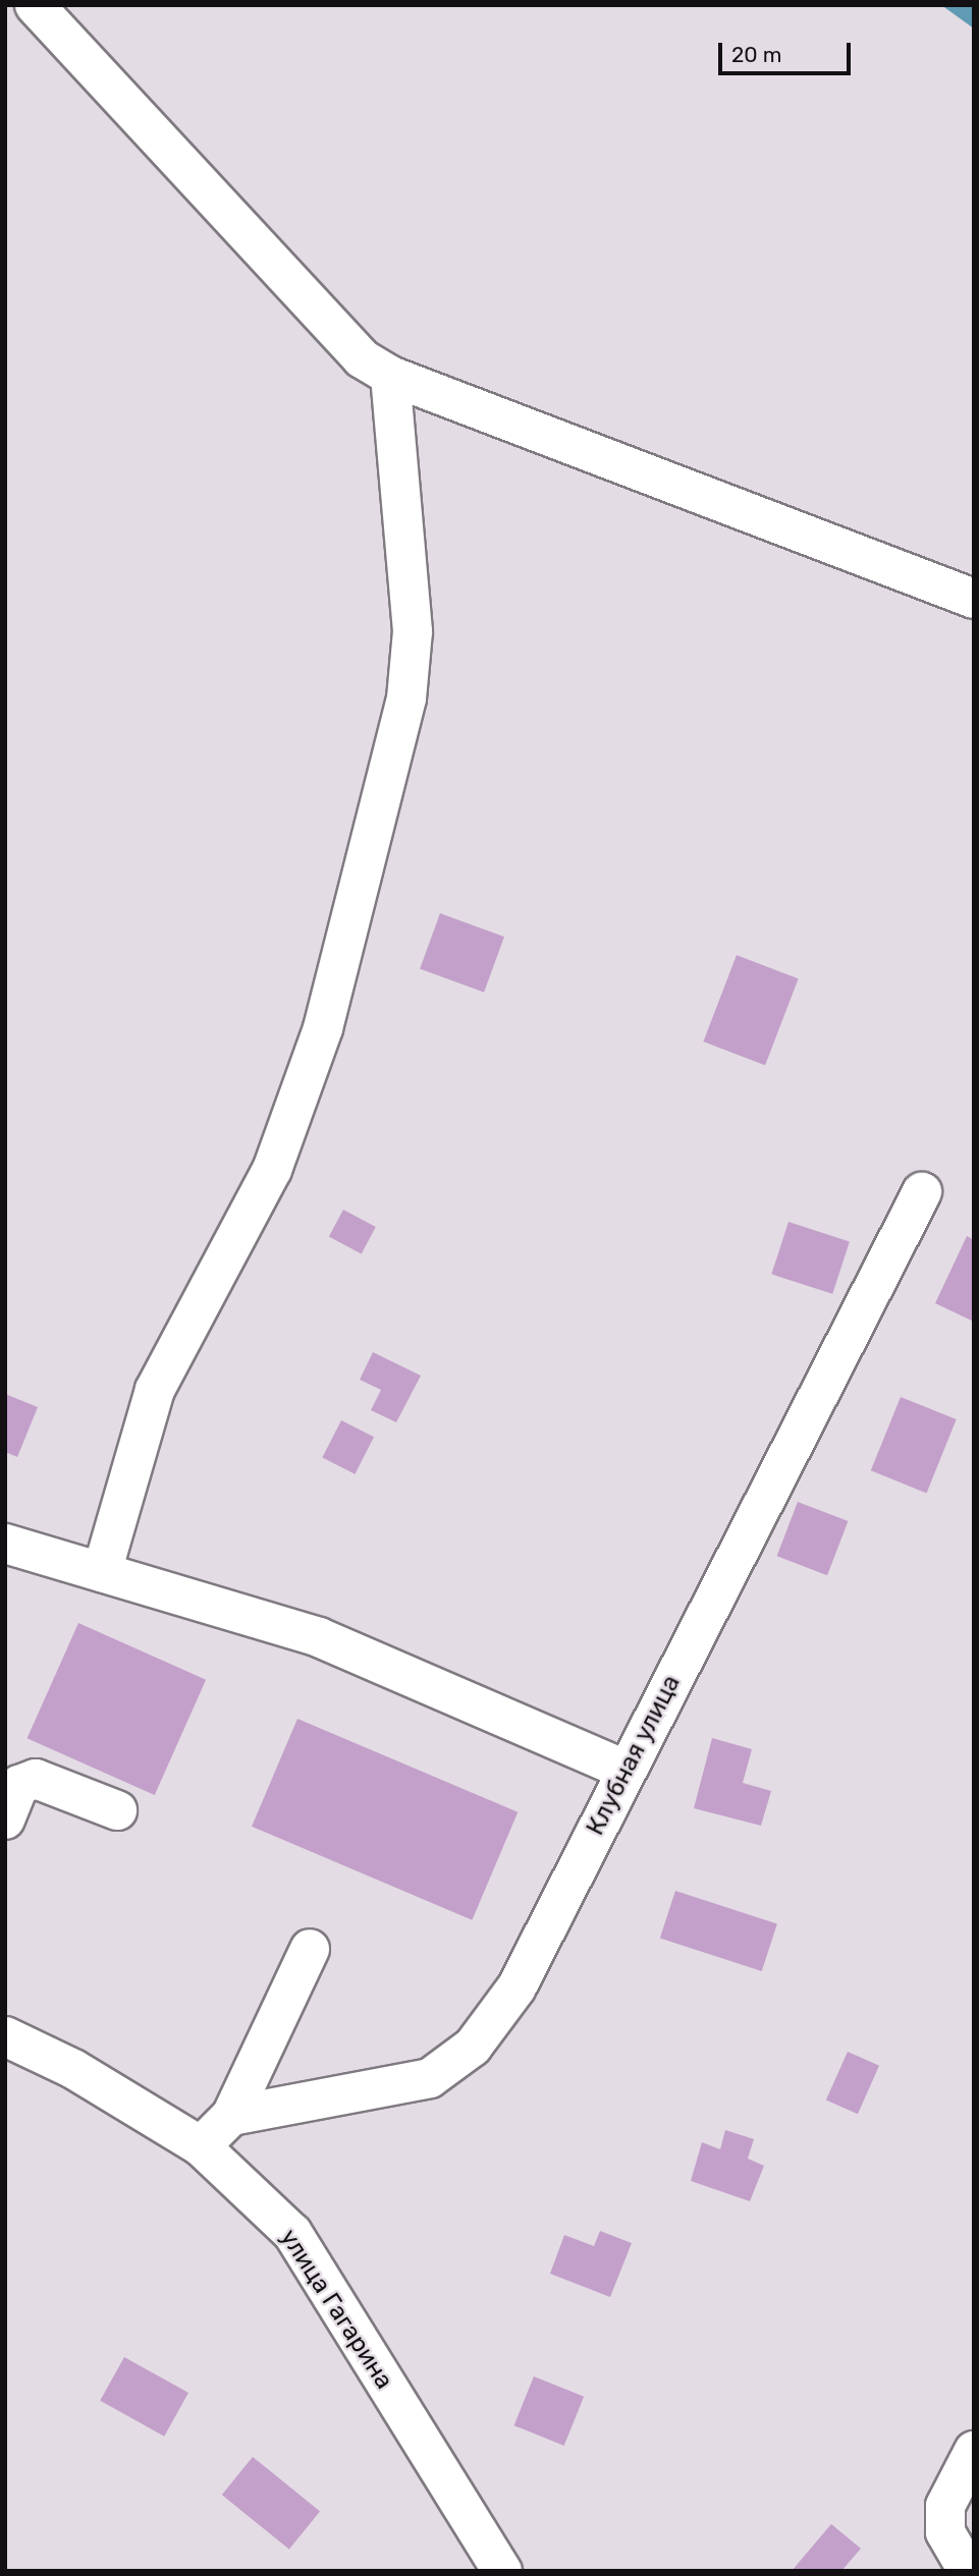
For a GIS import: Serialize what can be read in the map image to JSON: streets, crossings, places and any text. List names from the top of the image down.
{
  "streets": {
    "street": ["Клубная улица", "улица Гагарина"]
  },
  "scale_bar": "20 m"
}
